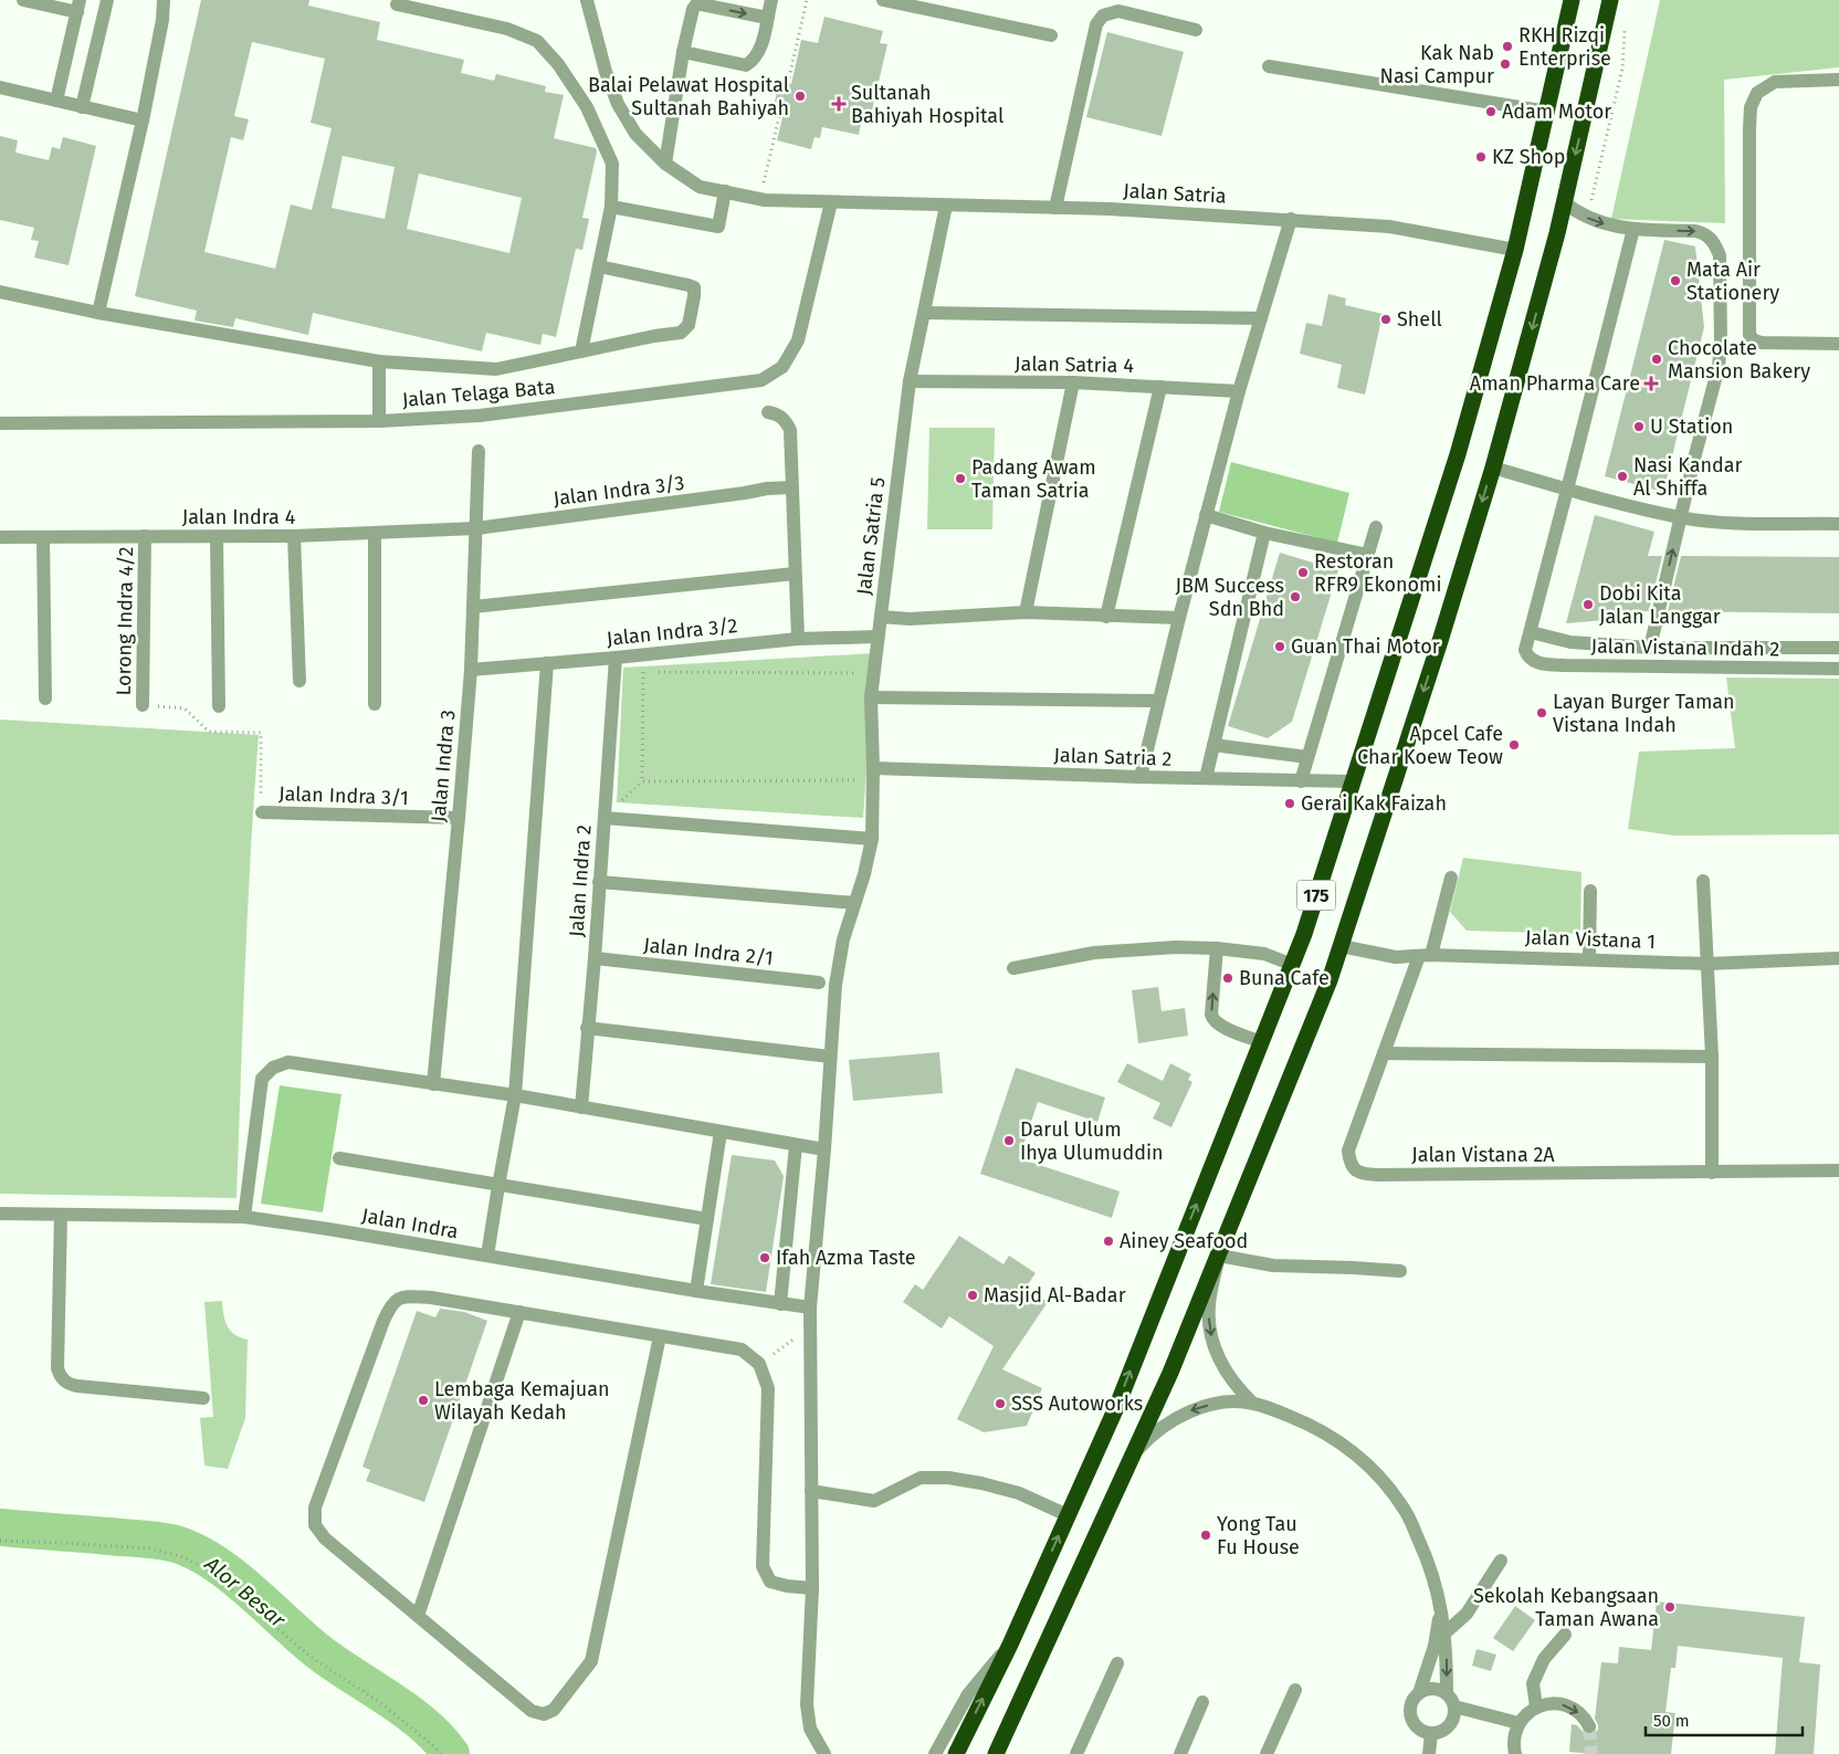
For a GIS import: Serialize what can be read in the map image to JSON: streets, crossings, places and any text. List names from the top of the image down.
{
  "streets": {
    "highway": ["175"],
    "street": [
      "Jalan Satria",
      "Jalan Satria 4",
      "Jalan Telaga Bata",
      "Jalan Indra 3/3",
      "Jalan Indra 4",
      "Jalan Satria 5",
      "Lorong Indra 4/2",
      "Jalan Indra 3/2",
      "Jalan Vistana Indah 2",
      "Jalan Satria 2",
      "Jalan Indra 3",
      "Jalan Indra 3/1",
      "Jalan Indra 2",
      "Jalan Vistana 1",
      "Jalan Indra 2/1",
      "Jalan Vistana 2A",
      "Jalan Indra"
    ]
  },
  "crossings": [
    ["Jalan Satria", "Jalan Telaga Bata"],
    ["Jalan Satria", "Jalan Satria 5"],
    ["Jalan Satria", "175"],
    ["Jalan Satria 4", "Jalan Satria 5"],
    ["Jalan Indra 3/3", "Jalan Indra 4"],
    ["Jalan Indra 3/3", "Jalan Indra 3"],
    ["Jalan Indra 4", "Lorong Indra 4/2"],
    ["Jalan Indra 4", "Jalan Indra 3"],
    ["Jalan Satria 5", "Jalan Indra 3/2"],
    ["Jalan Satria 5", "Jalan Satria 2"],
    ["Jalan Satria 5", "Jalan Indra"],
    ["Jalan Indra 3/2", "Jalan Indra 3"],
    ["Jalan Indra 3/2", "Jalan Indra 2"],
    ["Jalan Satria 2", "175"],
    ["Jalan Indra 3", "Jalan Indra 3/1"],
    ["Jalan Indra 2", "Jalan Indra 2/1"],
    ["175", "Jalan Vistana 1"],
    ["Jalan Vistana 1", "Jalan Vistana 2A"]
  ],
  "water": ["Alor Besar"],
  "places": {
    "other": [
      "RKH Rizqi Enterprise",
      "Kak Nab Nasi Campur",
      "Balai Pelawat Hospital Sultanah Bahiyah",
      "Adam Motor",
      "KZ Shop",
      "Mata Air Stationery",
      "Shell",
      "Chocolate Mansion Bakery",
      "U Station",
      "Nasi Kandar Al Shiffa",
      "Padang Awam Taman Satria",
      "Restoran RFR9 Ekonomi",
      "JBM Success Sdn Bhd",
      "Dobi Kita Jalan Langgar",
      "Guan Thai Motor",
      "Layan Burger Taman Vistana Indah",
      "Apcel Cafe Char Koew Teow",
      "Gerai Kak Faizah",
      "Buna Cafe",
      "Darul Ulum Ihya Ulumuddin",
      "Ainey Seafood",
      "Ifah Azma Taste",
      "Masjid Al-Badar",
      "Lembaga Kemajuan Wilayah Kedah",
      "SSS Autoworks",
      "Yong Tau Fu House",
      "Sekolah Kebangsaan Taman Awana"
    ],
    "health": ["Sultanah Bahiyah Hospital", "Aman Pharma Care"]
  },
  "scale_bar": "50 m"
}
